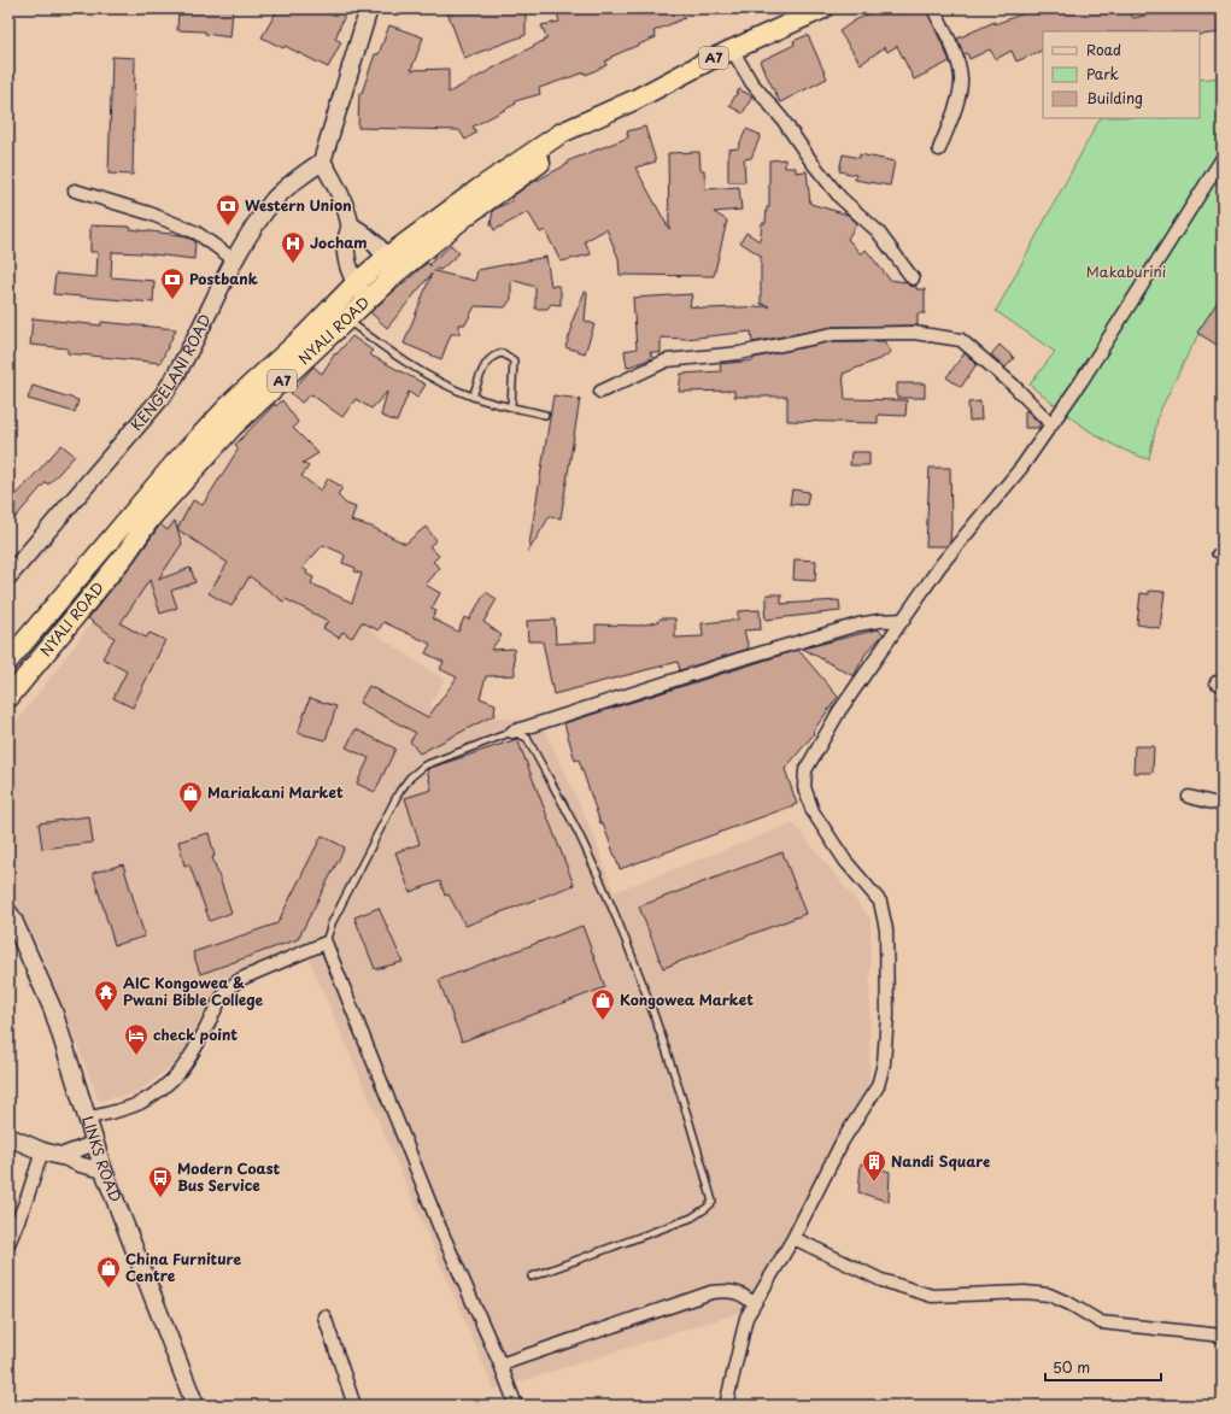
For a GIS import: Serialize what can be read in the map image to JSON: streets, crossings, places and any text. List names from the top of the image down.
{
  "streets": {
    "highway": ["A7", "NYALI ROAD"],
    "main road": ["KENGELANI ROAD", "LINKS ROAD"]
  },
  "parks": ["Makaburini"],
  "places": {
    "bank": ["Western Union", "Postbank"],
    "hospital": ["Jocham"],
    "shop": ["Mariakani Market", "Kongowea Market", "China Furniture Centre"],
    "temple": ["AIC Kongowea & Pwani Bible College"],
    "hotel": ["check point"],
    "building": ["Nandi Square"],
    "bus stop": ["Modern Coast Bus Service"]
  },
  "legend": ["Road", "Park", "Building"],
  "scale_bar": "50 m"
}
